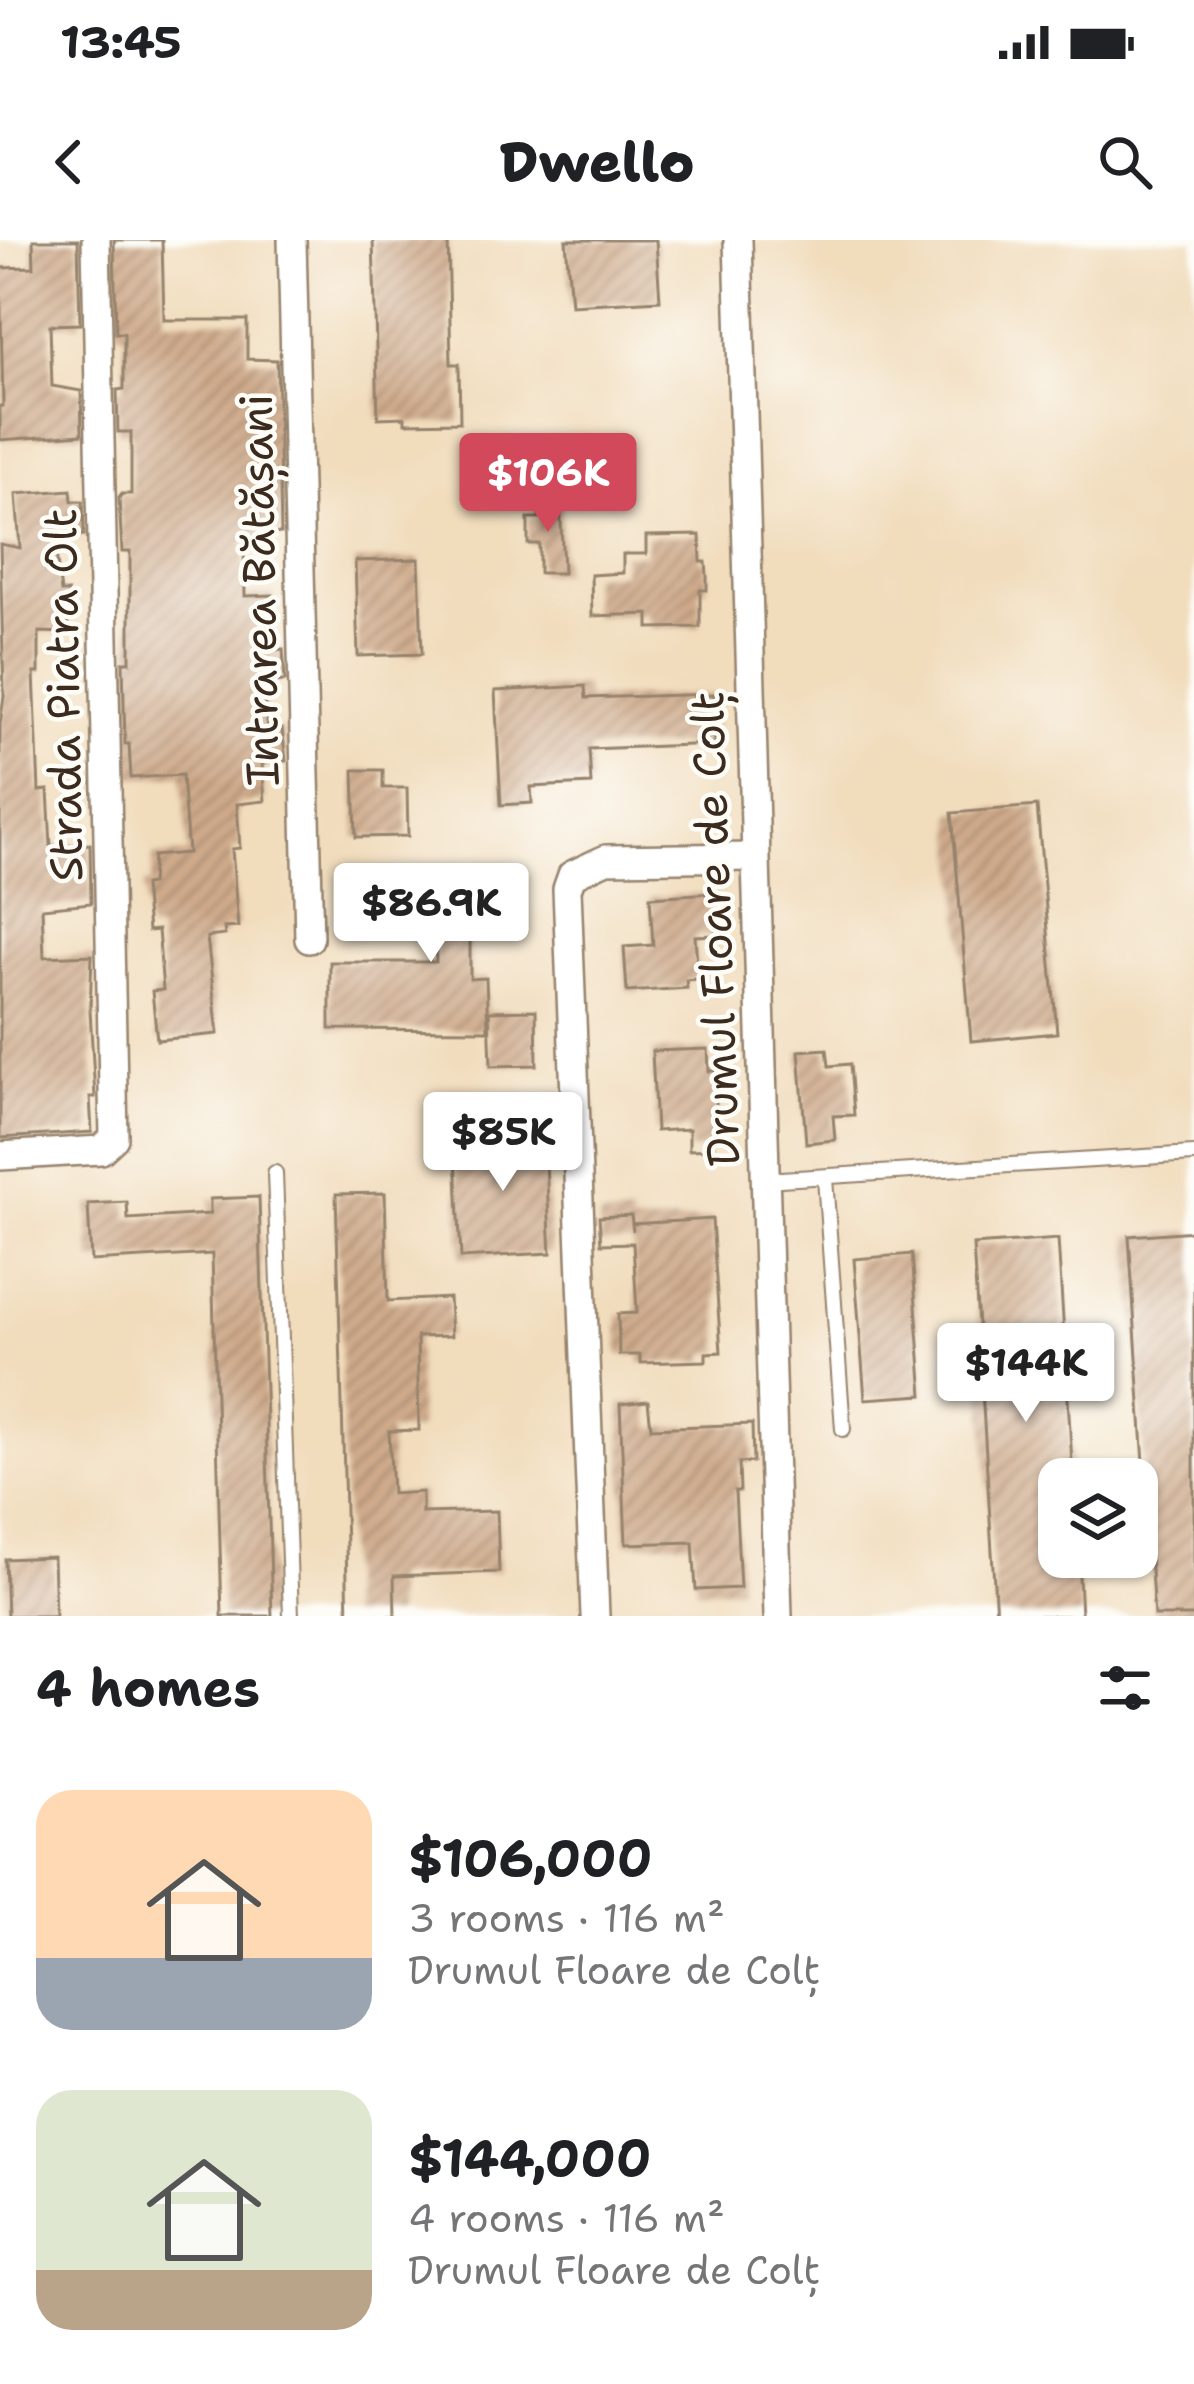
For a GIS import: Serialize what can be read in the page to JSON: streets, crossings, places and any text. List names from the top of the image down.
{
  "streets": {
    "street": ["Intrarea Bătășani", "Strada Piatra Olt", "Drumul Floare de Colț"]
  },
  "page": {
    "status": "13:45",
    "header": "Dwello",
    "price": [
      "$106K",
      "$86.9K",
      "$85K",
      "$144K"
    ],
    "heading": "4 homes",
    "list": [
      {
        "name": "$106,000",
        "note": "3 rooms · 116 m² · Drumul Floare de Colț"
      },
      {
        "name": "$144,000",
        "note": "4 rooms · 116 m² · Drumul Floare de Colț"
      }
    ]
  }
}
